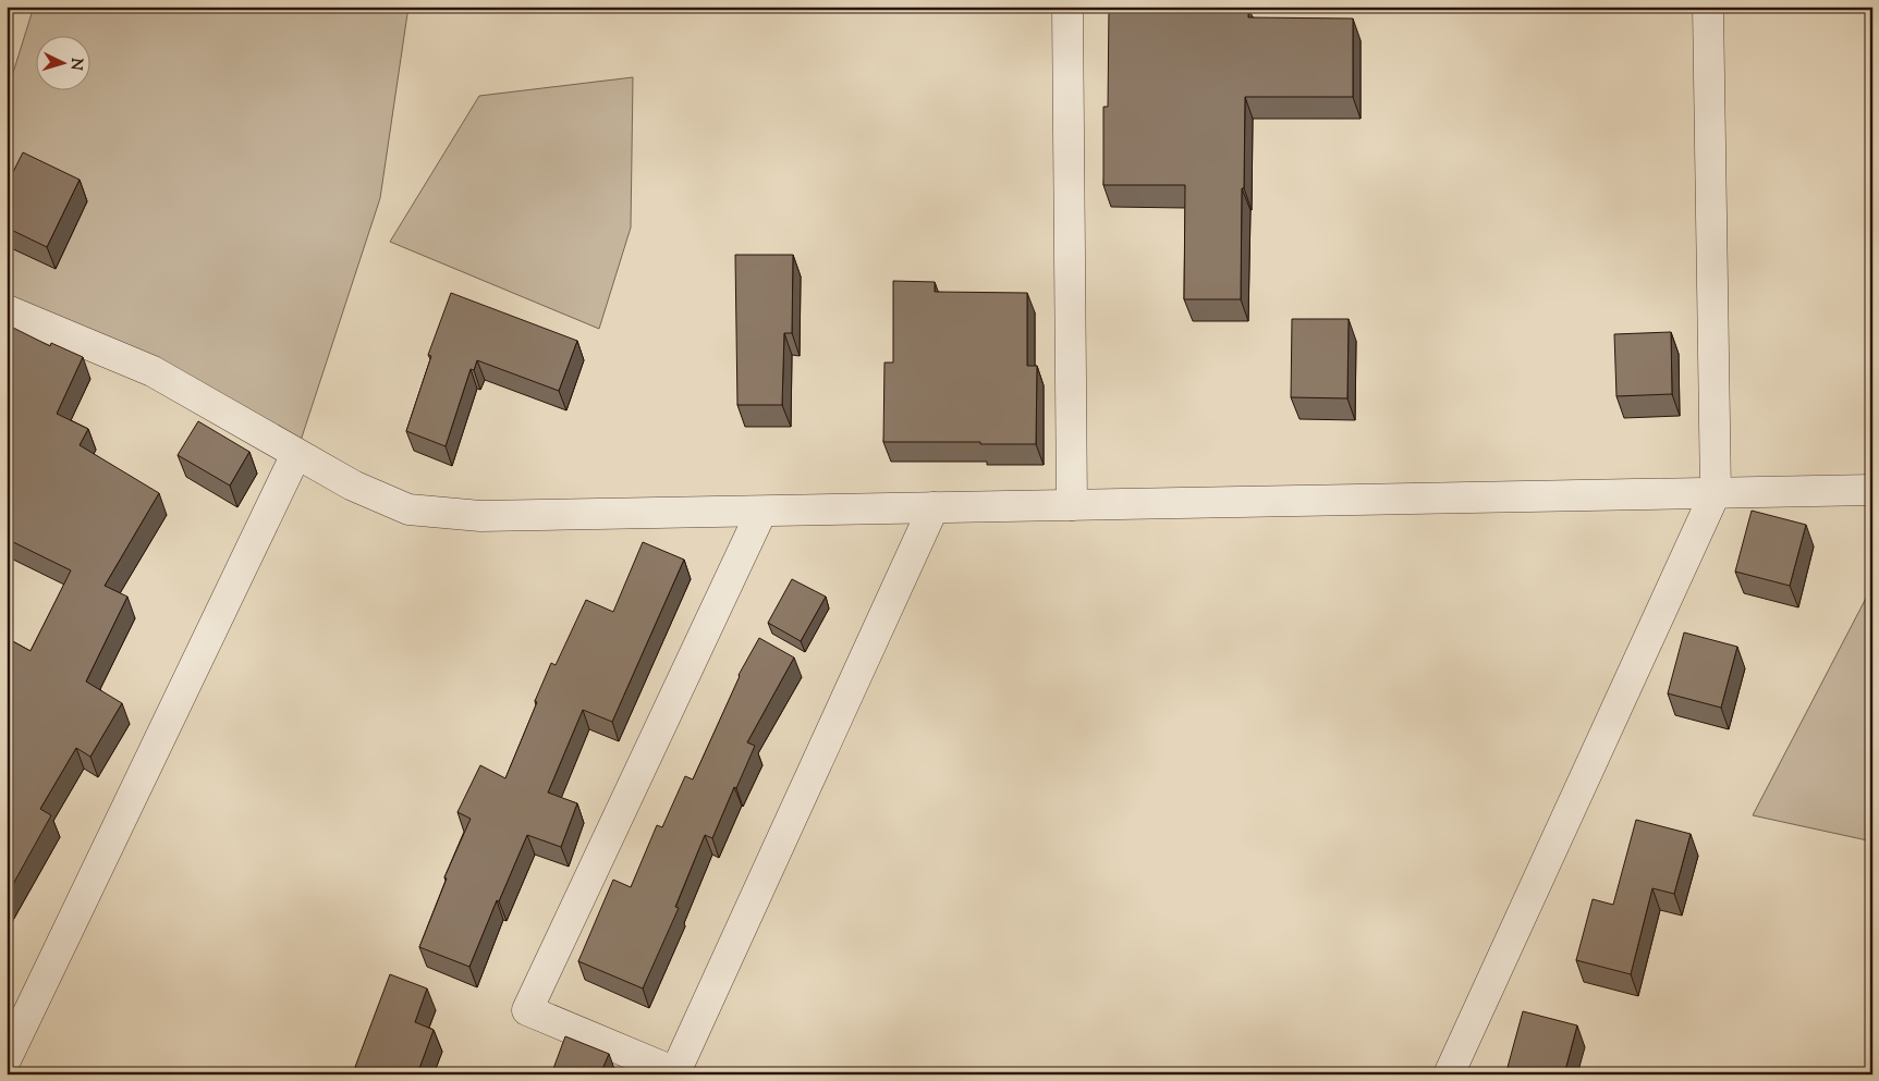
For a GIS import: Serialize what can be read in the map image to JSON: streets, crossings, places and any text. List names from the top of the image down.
{
  "north": "right"
}
